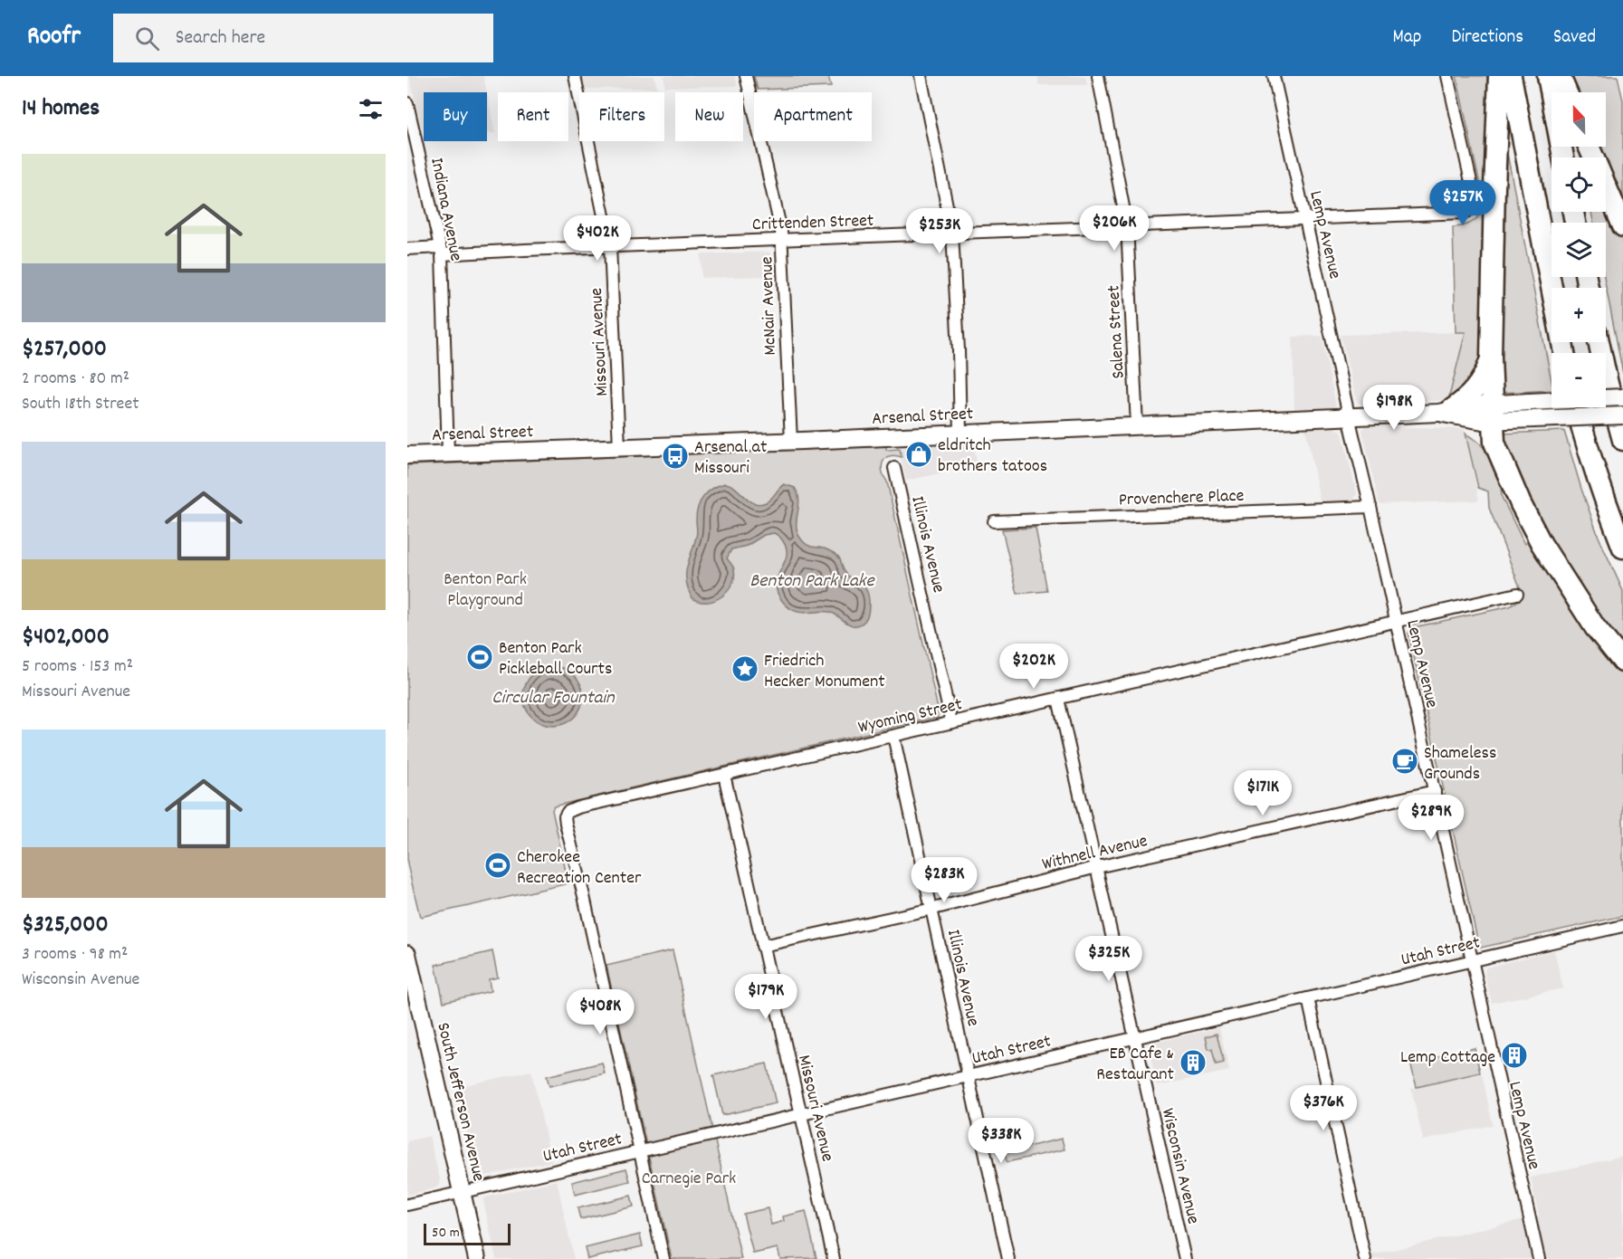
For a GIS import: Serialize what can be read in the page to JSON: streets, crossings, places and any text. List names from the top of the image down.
{
  "streets": {
    "main road": ["Arsenal Street", "South Jefferson Avenue"],
    "street": [
      "Indiana Avenue",
      "Crittenden Street",
      "Lemp Avenue",
      "McNair Avenue",
      "Salena Street",
      "Missouri Avenue",
      "Provenchere Place",
      "Illinois Avenue",
      "Wyoming Street",
      "Withnell Avenue",
      "Utah Street",
      "Wisconsin Avenue"
    ]
  },
  "crossings": [
    ["Indiana Avenue", "Crittenden Street"],
    ["Indiana Avenue", "Arsenal Street"],
    ["Crittenden Street", "Lemp Avenue"],
    ["Crittenden Street", "McNair Avenue"],
    ["Crittenden Street", "Salena Street"],
    ["Crittenden Street", "Missouri Avenue"],
    ["Lemp Avenue", "Arsenal Street"],
    ["Lemp Avenue", "Provenchere Place"],
    ["Lemp Avenue", "Wyoming Street"],
    ["Lemp Avenue", "Withnell Avenue"],
    ["Lemp Avenue", "Utah Street"],
    ["McNair Avenue", "Arsenal Street"],
    ["Salena Street", "Arsenal Street"],
    ["Missouri Avenue", "Arsenal Street"],
    ["Missouri Avenue", "Wyoming Street"],
    ["Missouri Avenue", "Withnell Avenue"],
    ["Missouri Avenue", "Utah Street"],
    ["Illinois Avenue", "Wyoming Street"],
    ["Illinois Avenue", "Withnell Avenue"],
    ["Illinois Avenue", "Utah Street"],
    ["Wyoming Street", "Utah Street"],
    ["Wyoming Street", "Wisconsin Avenue"],
    ["Withnell Avenue", "Wisconsin Avenue"],
    ["Utah Street", "South Jefferson Avenue"],
    ["Utah Street", "Wisconsin Avenue"]
  ],
  "water": ["Benton Park Lake", "Circular Fountain"],
  "parks": ["Benton Park Playground", "Carnegie Park"],
  "places": {
    "shop": ["eldritch brothers tatoos"],
    "bus stop": ["Arsenal at Missouri"],
    "sports": ["Benton Park Pickleball Courts", "Cherokee Recreation Center"],
    "place": ["Friedrich Hecker Monument"],
    "cafe": ["Shameless Grounds"],
    "building": ["Lemp Cottage", "EB Cafe & Restaurant"]
  },
  "scale_bar": "50 m",
  "north": "top",
  "page": {
    "header": "Roofr",
    "search": "Search here",
    "nav": ["Map", "Directions", "Saved"],
    "heading": "14 homes",
    "map_buttons": ["+", "−"],
    "chip": [
      "Buy",
      "Rent",
      "Filters",
      "New",
      "Apartment"
    ],
    "list": [
      {
        "name": "$257,000",
        "note": "2 rooms · 80 m² · South 18th Street"
      },
      {
        "name": "$402,000",
        "note": "5 rooms · 153 m² · Missouri Avenue"
      },
      {
        "name": "$325,000",
        "note": "3 rooms · 98 m² · Wisconsin Avenue"
      }
    ],
    "price": [
      "$257K",
      "$206K",
      "$253K",
      "$402K",
      "$198K",
      "$202K",
      "$171K",
      "$289K",
      "$283K",
      "$325K",
      "$179K",
      "$408K",
      "$376K",
      "$338K"
    ],
    "scale": "50 m"
  }
}
